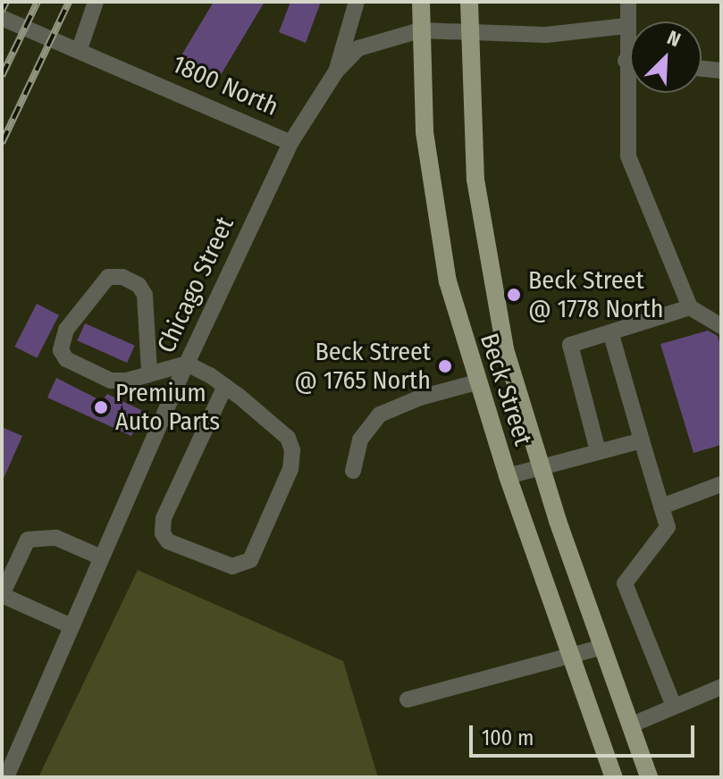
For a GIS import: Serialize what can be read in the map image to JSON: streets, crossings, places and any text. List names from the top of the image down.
{
  "streets": {
    "main road": ["Beck Street"],
    "street": ["1800 North", "Chicago Street"]
  },
  "crossings": [
    ["1800 North", "Chicago Street"],
    ["Chicago Street", "Beck Street"]
  ],
  "places": ["Beck Street @ 1778 North", "Beck Street @ 1765 North", "Premium Auto Parts"],
  "scale_bar": "100 m",
  "north": "top right"
}
